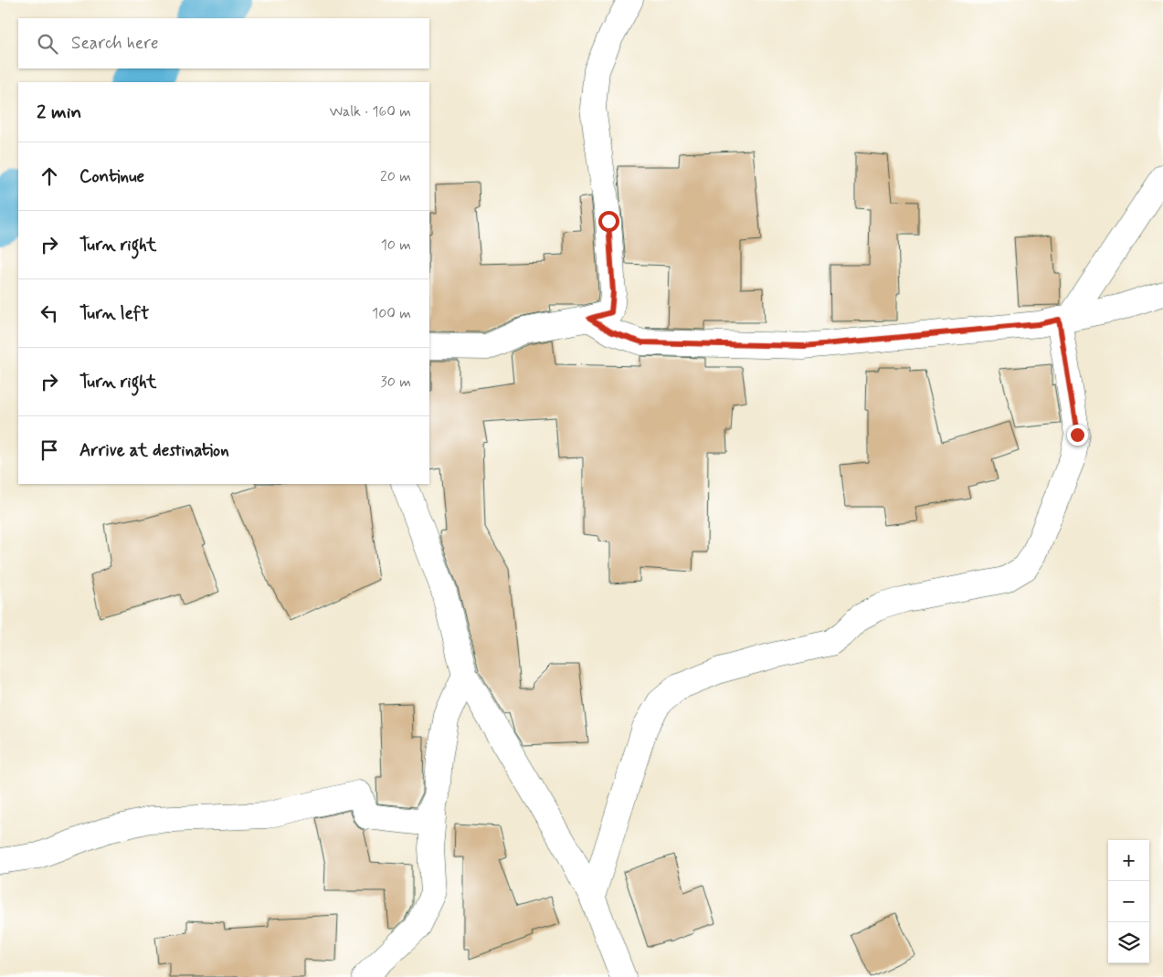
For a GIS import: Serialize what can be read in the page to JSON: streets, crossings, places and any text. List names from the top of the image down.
{
  "page": {
    "search": "Search here",
    "heading": ["2 min", "Walk · 160 m"],
    "list": [
      ["Continue", "20 m"],
      ["Turn right", "10 m"],
      ["Turn left", "100 m"],
      ["Turn right", "30 m"],
      "Arrive at destination"
    ],
    "map_buttons": ["+", "−"]
  }
}
